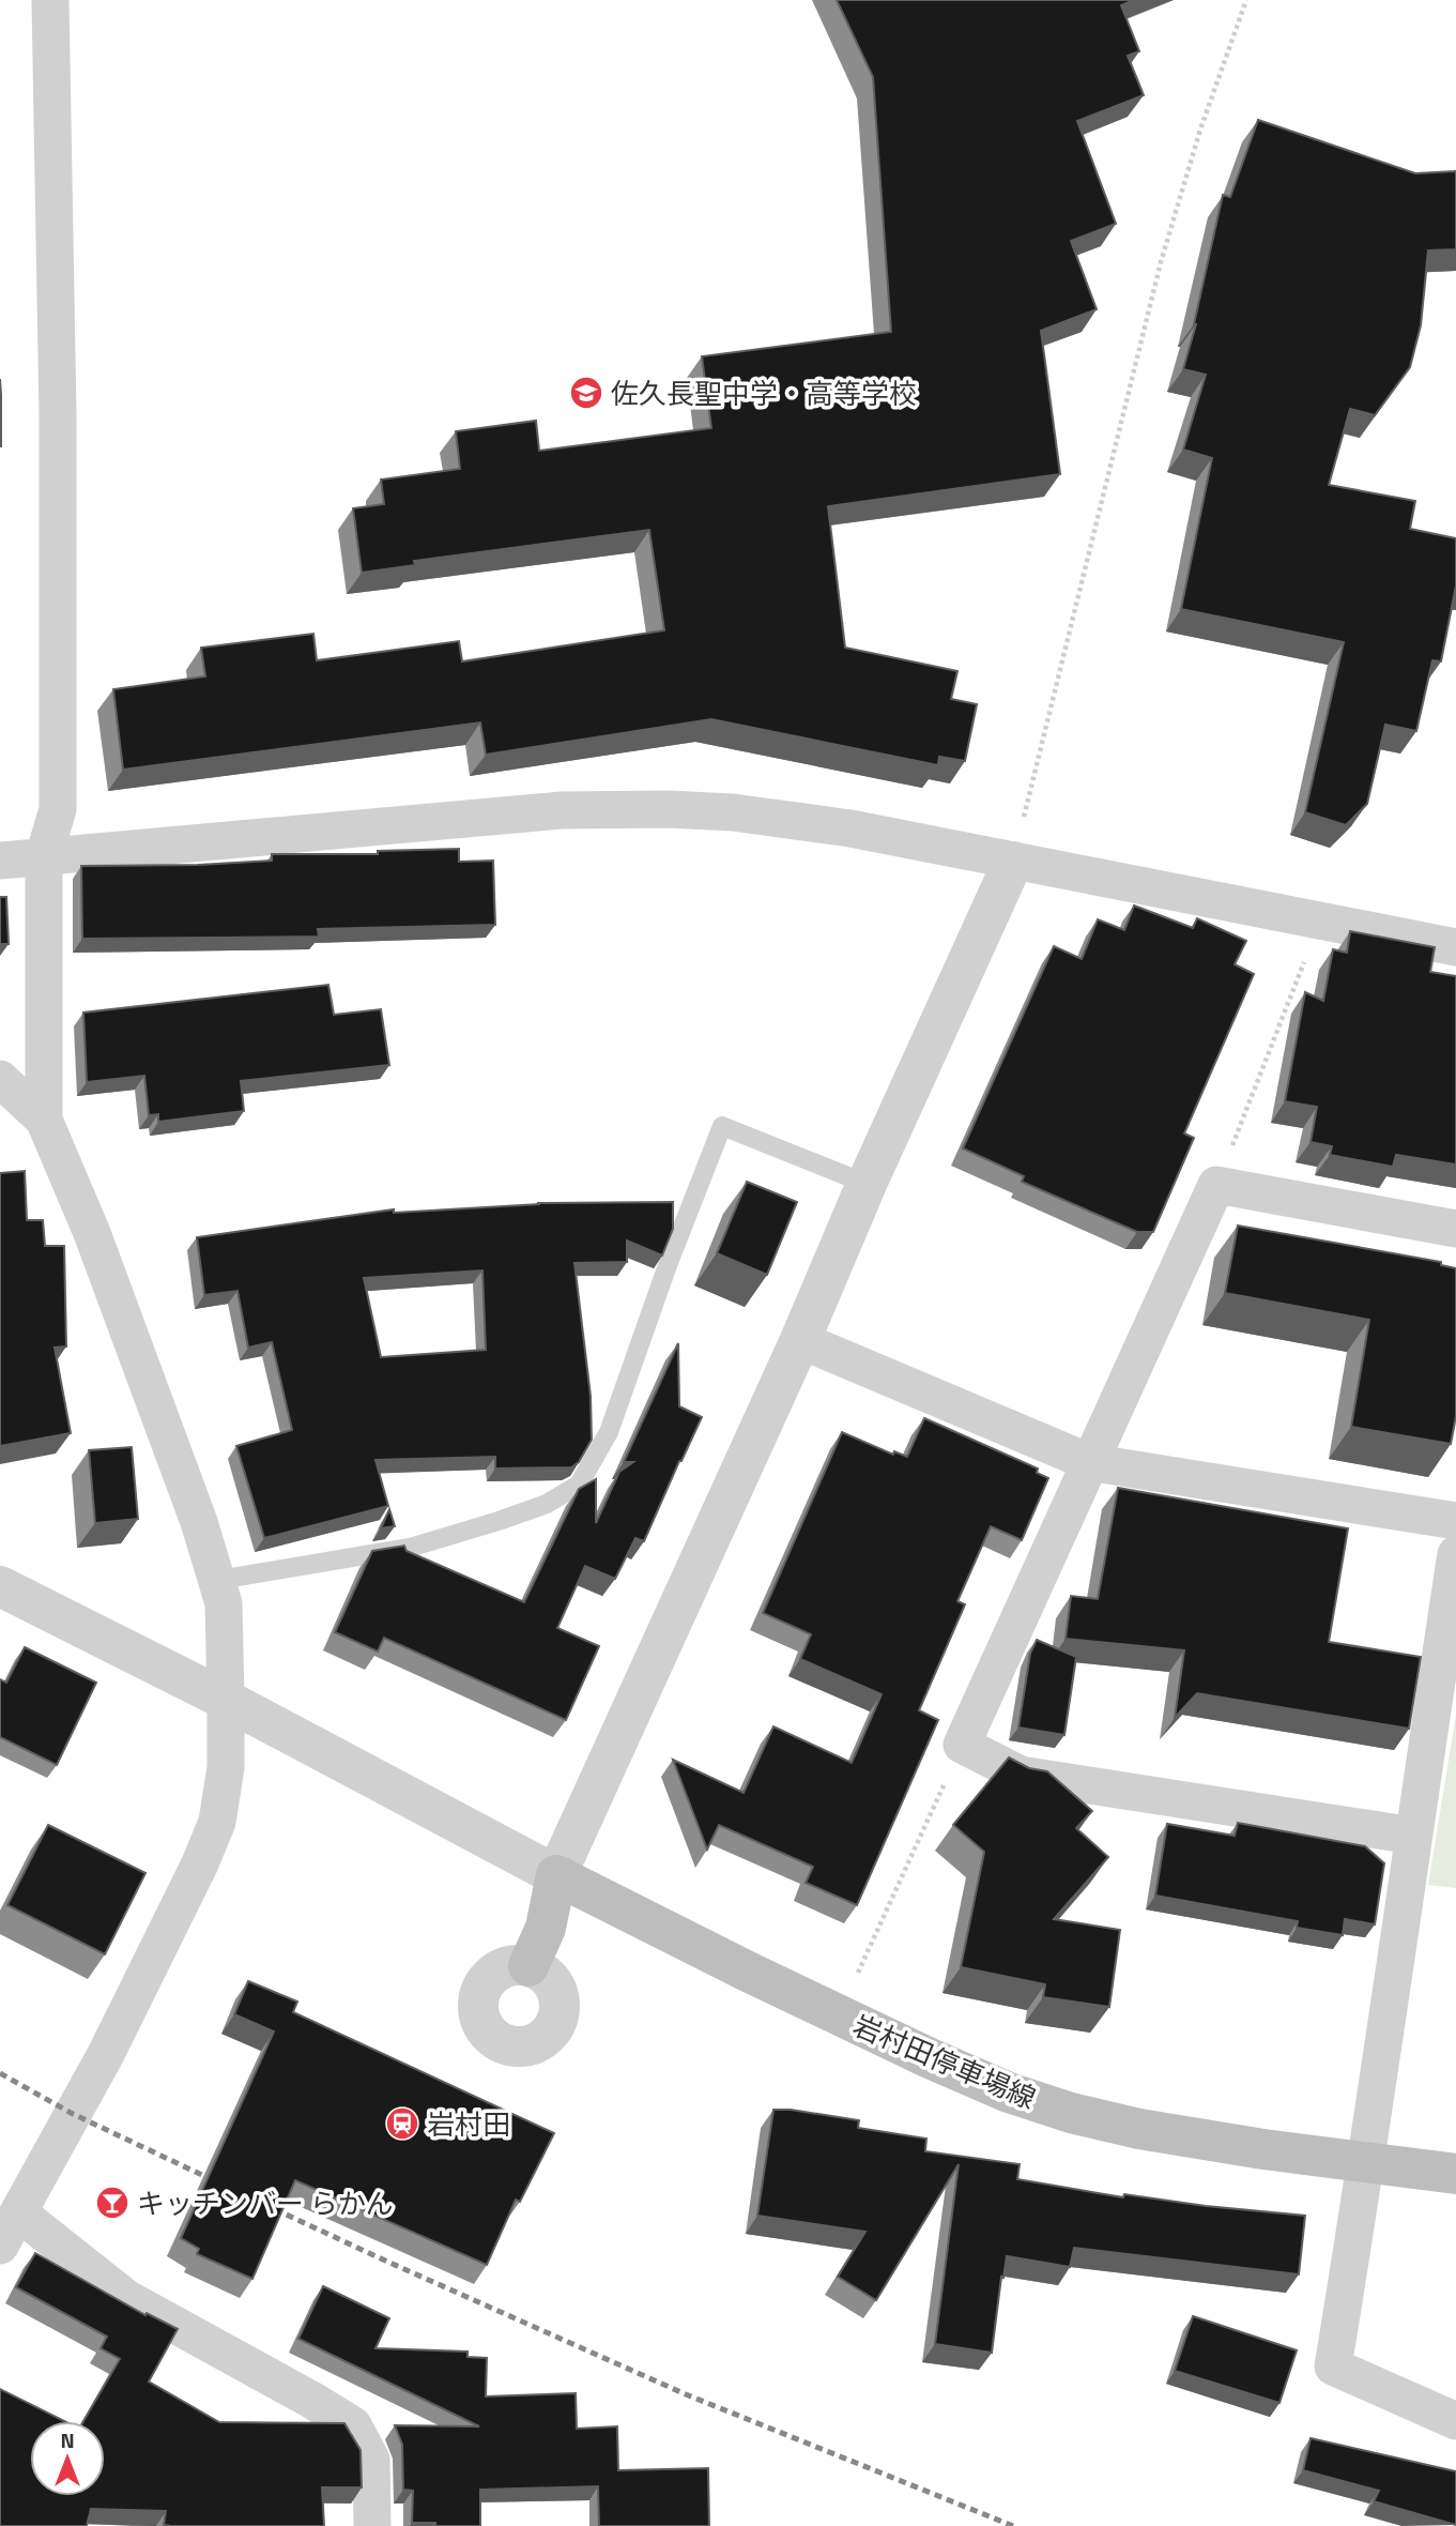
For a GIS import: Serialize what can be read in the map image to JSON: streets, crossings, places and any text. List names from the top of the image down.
{
  "streets": {
    "main road": ["岩村田停車場線"]
  },
  "places": {
    "school or university": ["佐久長聖中学・高等学校"],
    "station": ["岩村田"],
    "bar": ["キッチンバー らかん"]
  },
  "north": "top"
}
